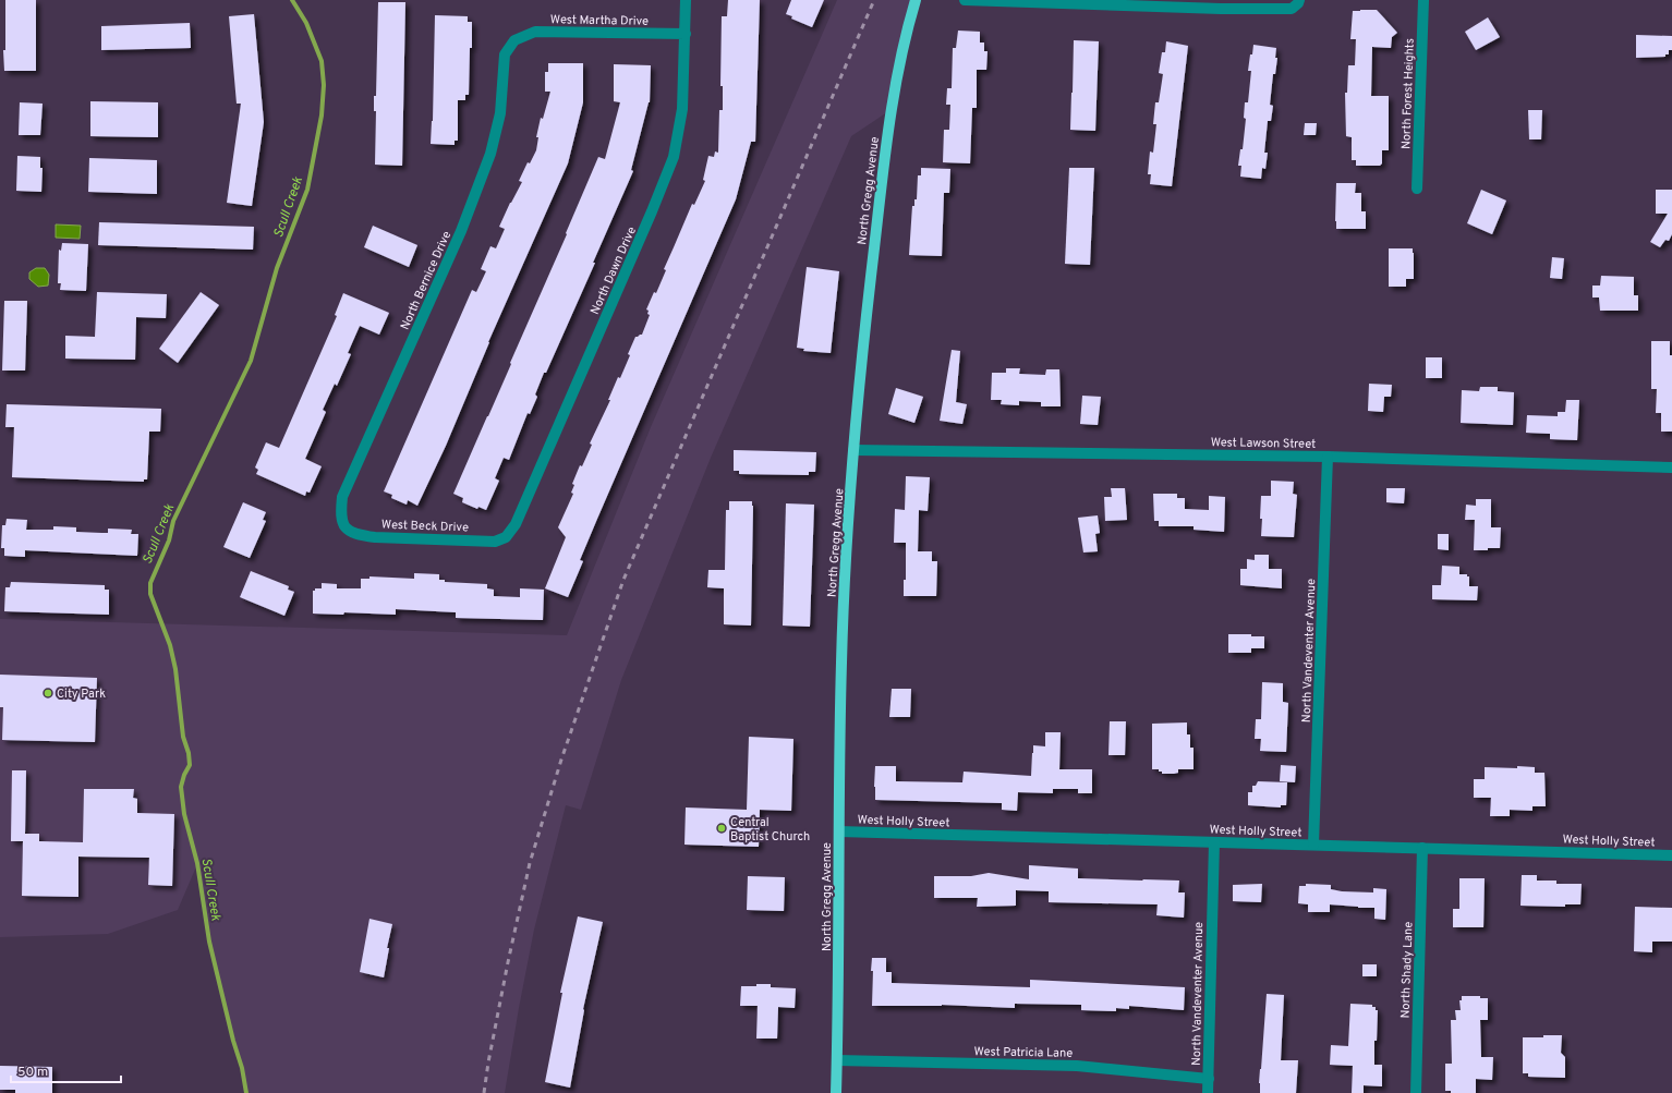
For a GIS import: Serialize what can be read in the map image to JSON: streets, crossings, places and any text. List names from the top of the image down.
{
  "streets": {
    "main road": ["North Gregg Avenue"],
    "street": [
      "West Martha Drive",
      "North Forest Heights",
      "North Dawn Drive",
      "North Bernice Drive",
      "West Lawson Street",
      "West Beck Drive",
      "North Vandeventer Avenue",
      "West Holly Street",
      "North Shady Lane",
      "West Patricia Lane"
    ]
  },
  "crossings": [
    ["West Martha Drive", "North Dawn Drive"],
    ["West Martha Drive", "North Bernice Drive"],
    ["North Gregg Avenue", "West Lawson Street"],
    ["North Gregg Avenue", "West Holly Street"],
    ["North Gregg Avenue", "West Patricia Lane"],
    ["North Dawn Drive", "West Beck Drive"],
    ["North Bernice Drive", "West Beck Drive"],
    ["West Lawson Street", "North Vandeventer Avenue"],
    ["North Vandeventer Avenue", "West Holly Street"],
    ["North Vandeventer Avenue", "West Patricia Lane"],
    ["West Holly Street", "North Shady Lane"]
  ],
  "water": ["Scull Creek"],
  "places": ["City Park", "Central Baptist Church"],
  "scale_bar": "50 m"
}
